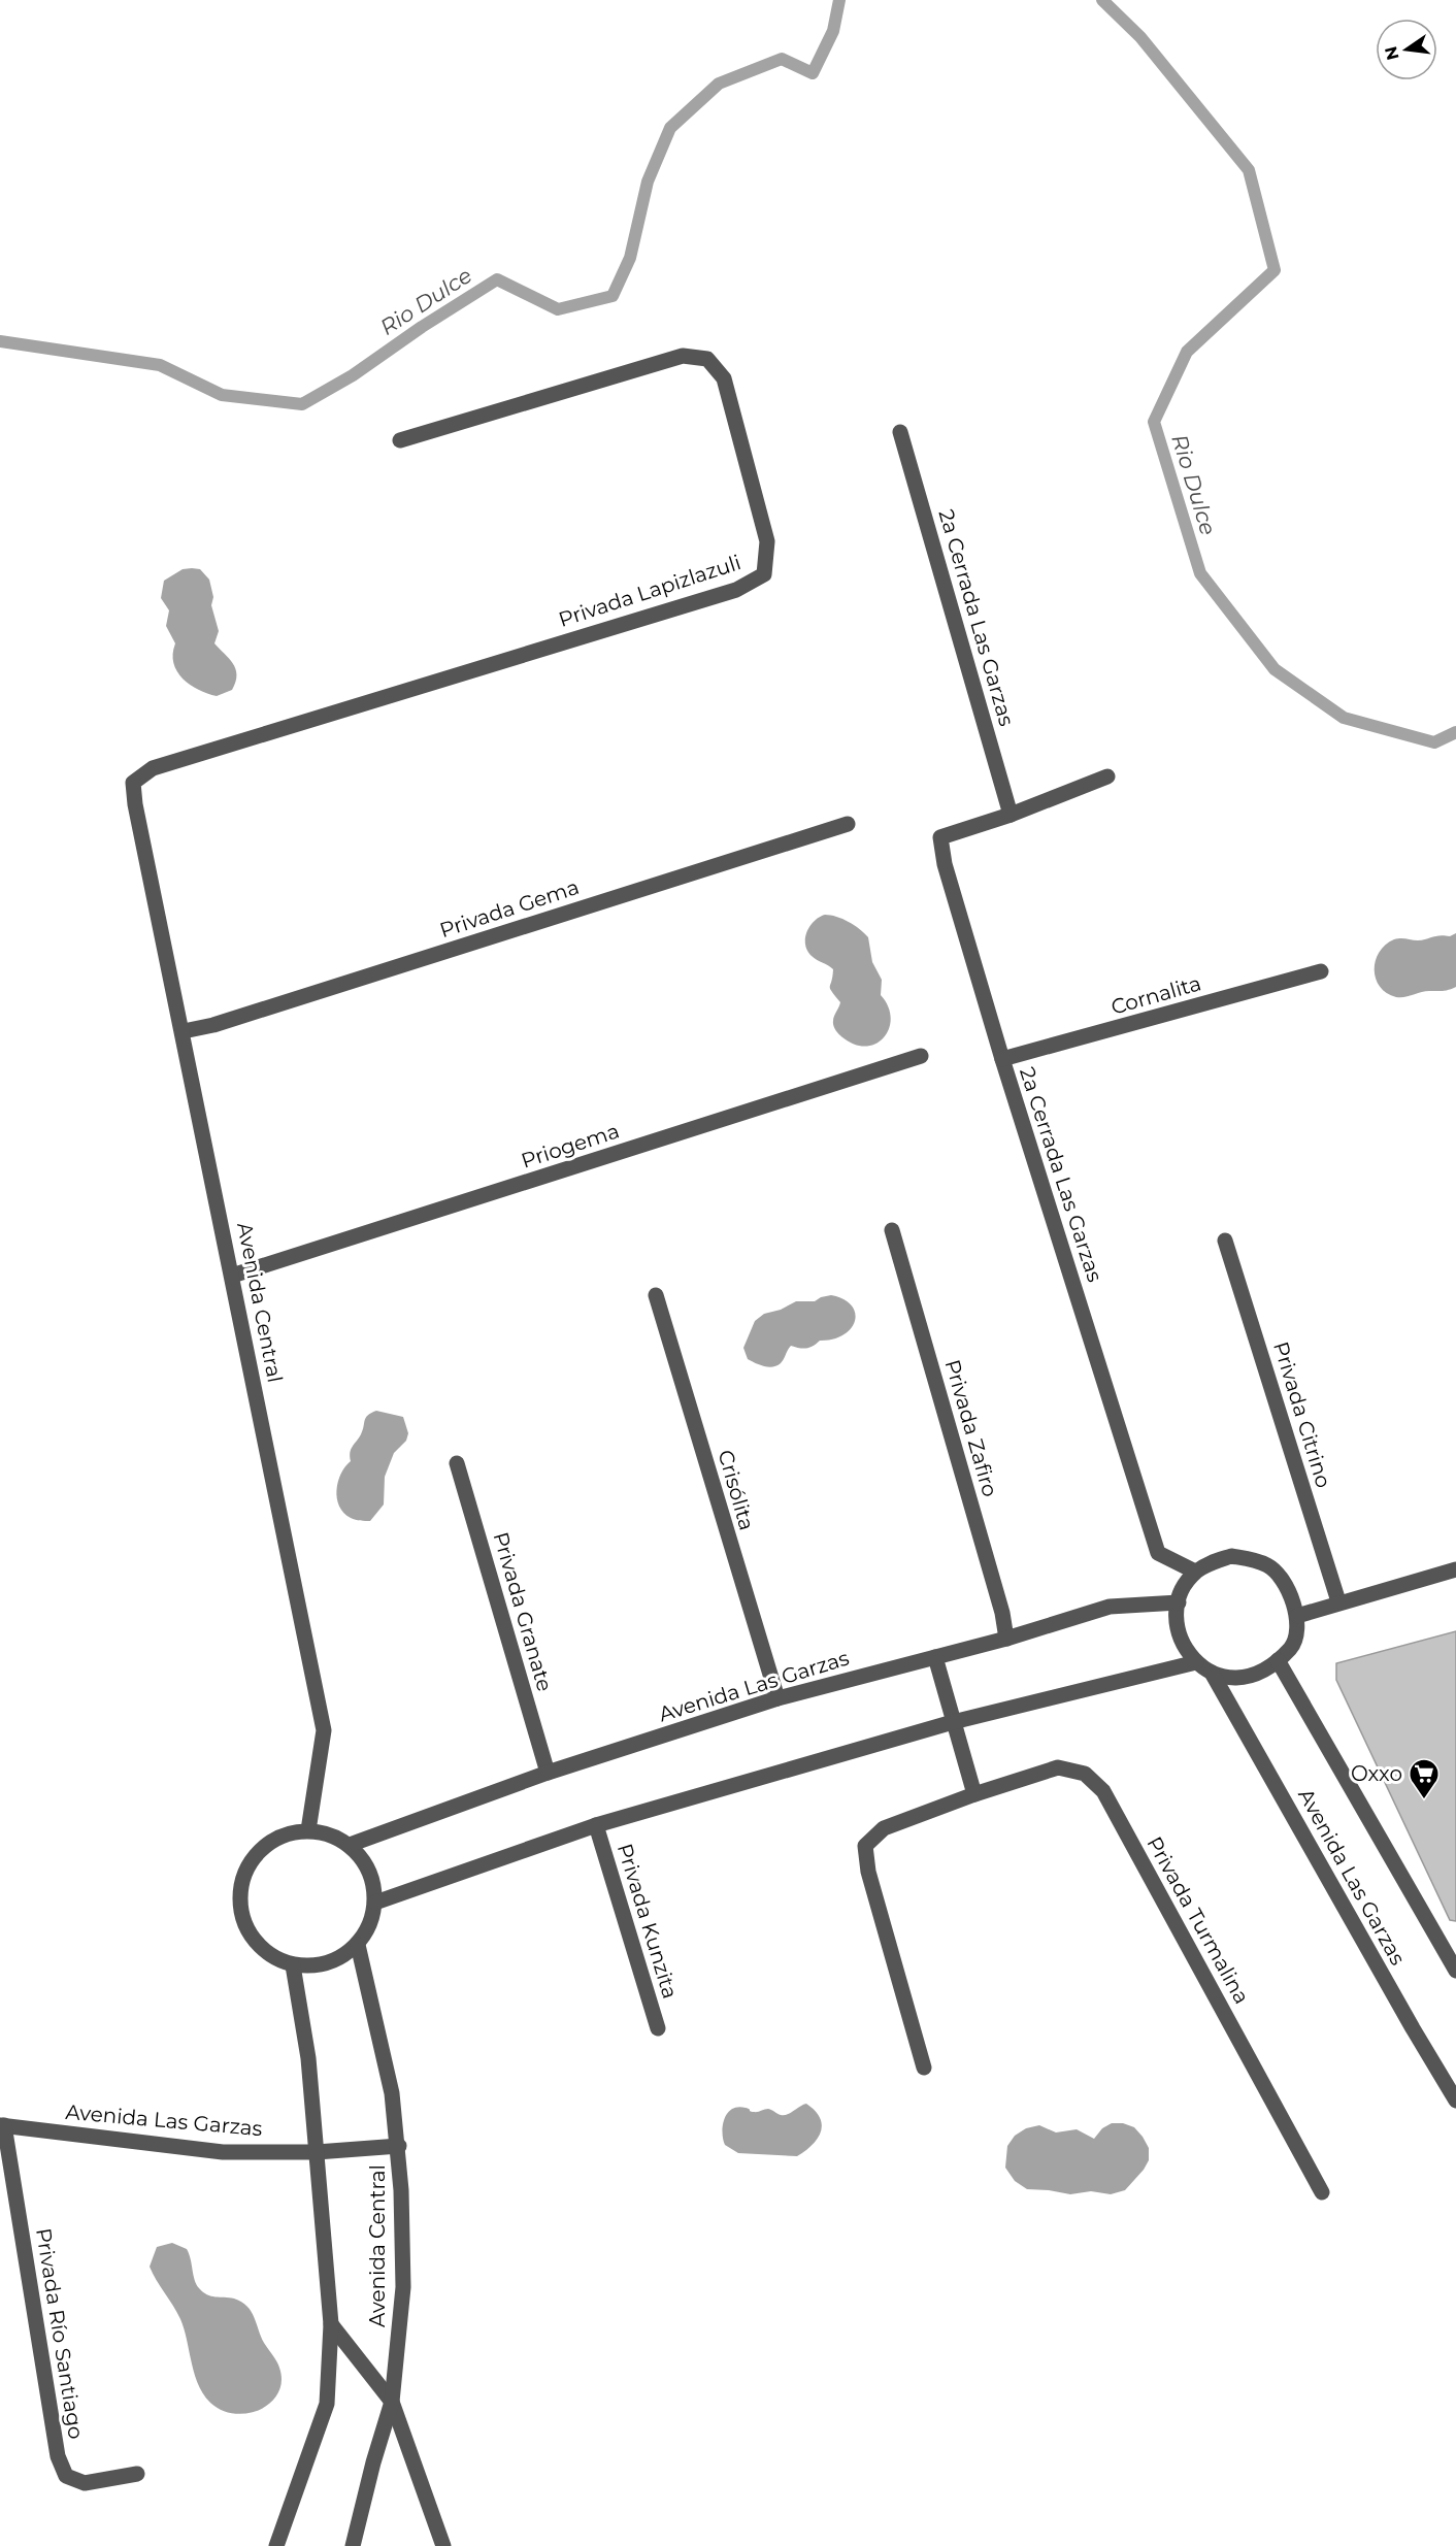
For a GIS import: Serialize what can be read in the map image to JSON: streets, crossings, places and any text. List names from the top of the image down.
{
  "streets": {
    "street": [
      "Privada Lapizlazuli",
      "2a Cerrada Las Garzas",
      "Privada Gema",
      "Cornalita",
      "Priogema",
      "Avenida Central",
      "Privada Citrino",
      "Privada Zafiro",
      "Crisólita",
      "Privada Granate",
      "Avenida Las Garzas",
      "Privada Turmalina",
      "Privada Kunzita",
      "Privada Río Santiago"
    ]
  },
  "crossings": [
    ["Privada Lapizlazuli", "Avenida Central"],
    ["2a Cerrada Las Garzas", "Cornalita"],
    ["2a Cerrada Las Garzas", "Avenida Las Garzas"],
    ["Privada Gema", "Avenida Central"],
    ["Priogema", "Avenida Central"],
    ["Avenida Central", "Avenida Las Garzas"],
    ["Privada Zafiro", "Avenida Las Garzas"],
    ["Crisólita", "Avenida Las Garzas"],
    ["Privada Granate", "Avenida Las Garzas"],
    ["Avenida Las Garzas", "Privada Río Santiago"]
  ],
  "water": ["Rio Dulce"],
  "places": {
    "supermarket": ["Oxxo"]
  },
  "north": "left"
}
